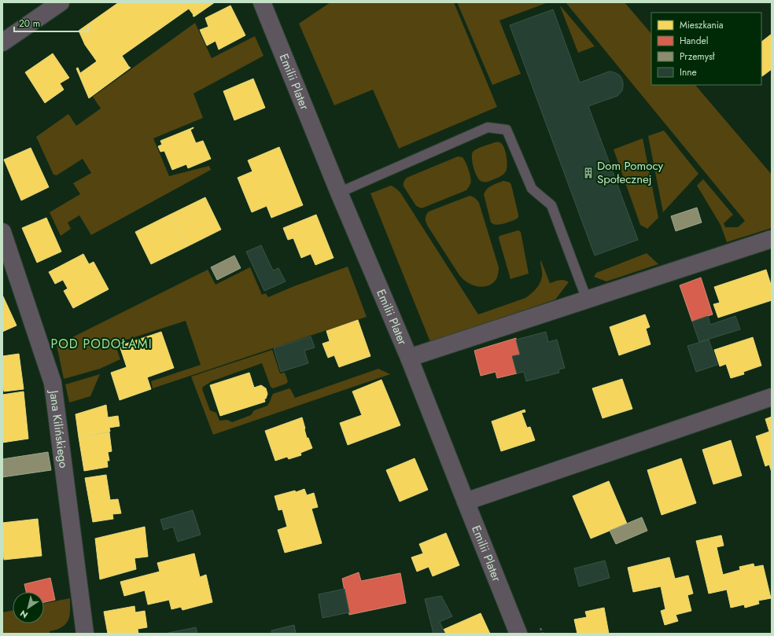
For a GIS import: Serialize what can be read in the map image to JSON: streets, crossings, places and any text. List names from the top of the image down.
{
  "streets": {
    "street": ["Emilii Plater", "Jana Kilińskiego"]
  },
  "districts": ["POD PODOŁAMI"],
  "places": {
    "building": ["Dom Pomocy Społecznej"]
  },
  "legend": [
    "Mieszkania",
    "Handel",
    "Przemysł",
    "Inne"
  ],
  "scale_bar": "20 m",
  "north": "bottom left"
}
